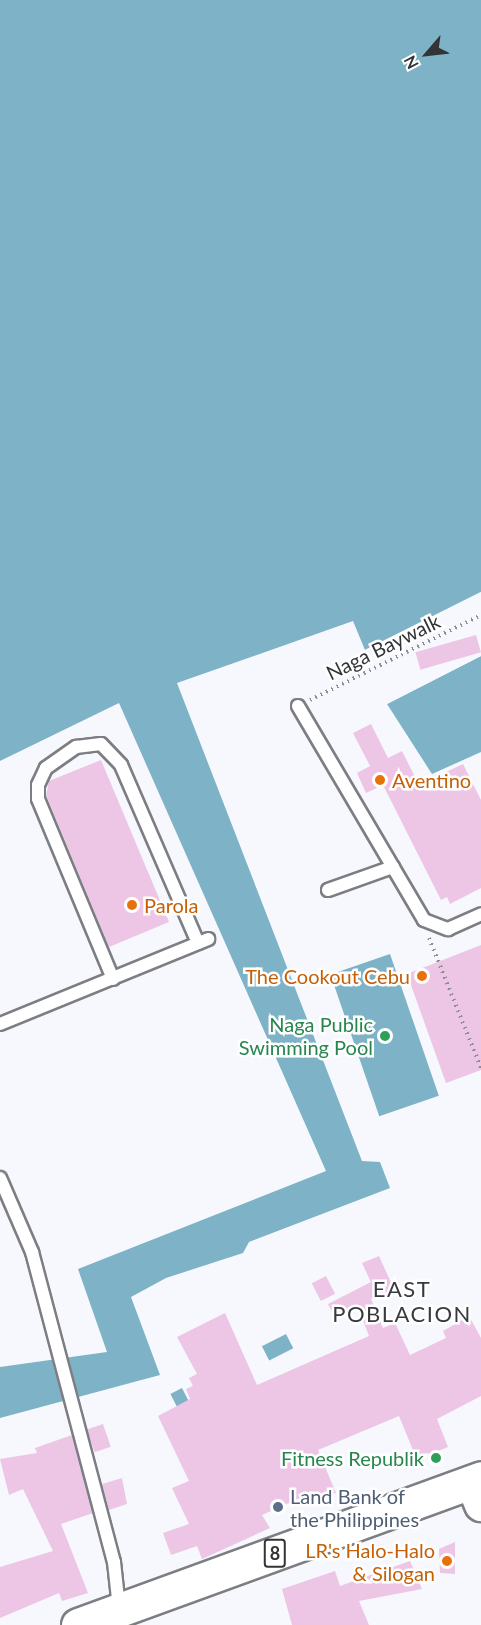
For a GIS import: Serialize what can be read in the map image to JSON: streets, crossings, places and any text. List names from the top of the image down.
{
  "streets": {
    "highway": ["8"],
    "path": ["Naga Baywalk"]
  },
  "districts": ["EAST POBLACION"],
  "places": [
    "Aventino",
    "Parola",
    "The Cookout Cebu",
    "Naga Public Swimming Pool",
    "Fitness Republik",
    "Land Bank of the Philippines",
    "LR's Halo-Halo & Silogan"
  ],
  "north": "bottom left"
}
